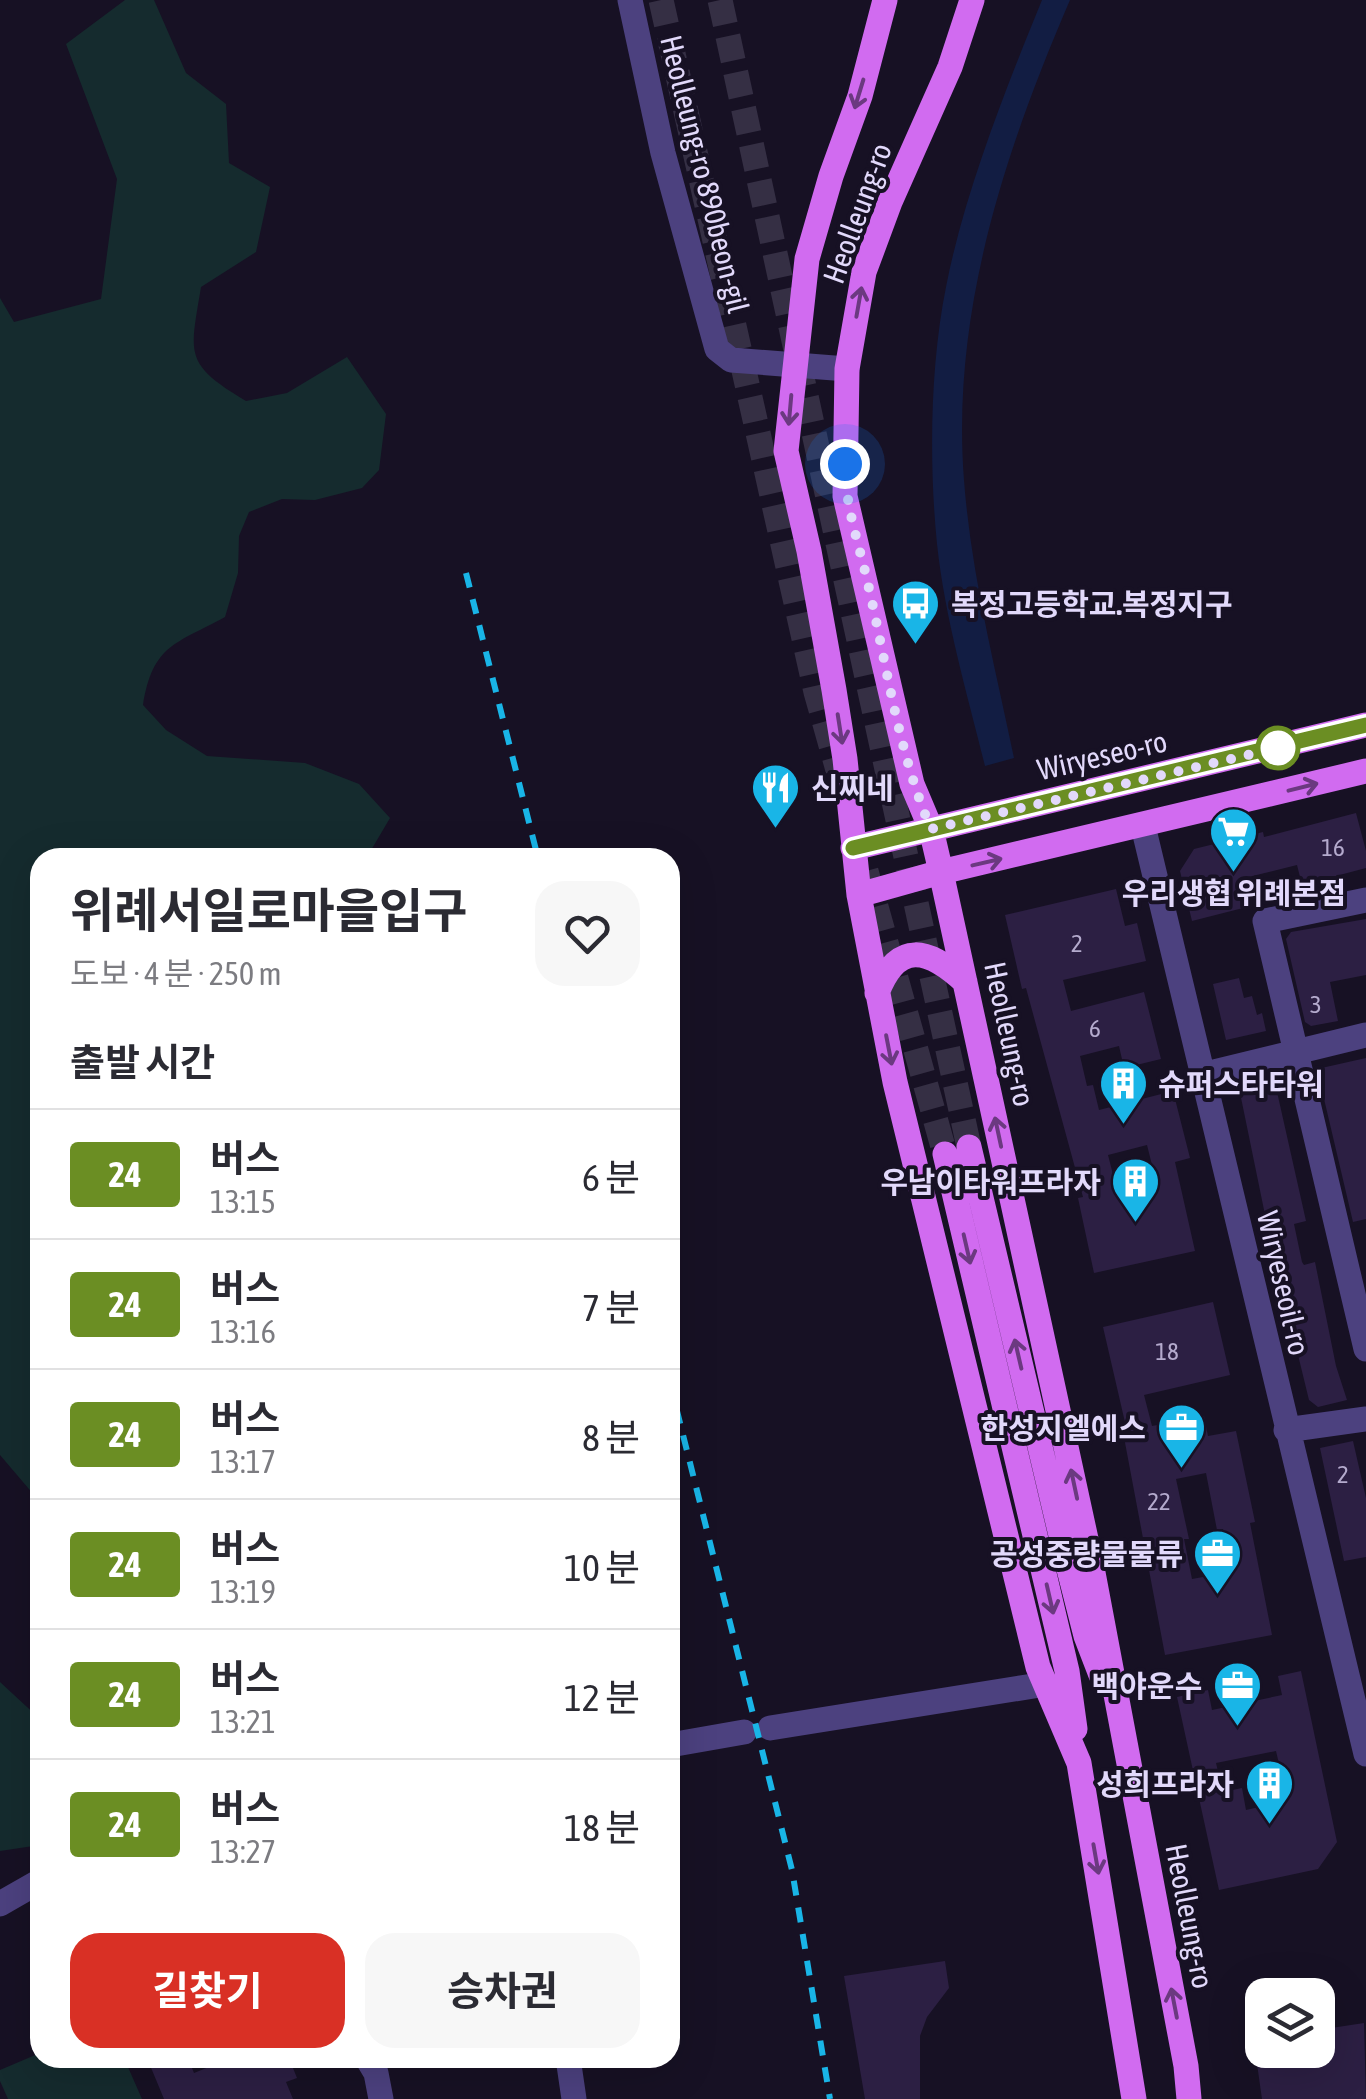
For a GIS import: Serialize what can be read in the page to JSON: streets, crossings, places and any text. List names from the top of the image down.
{
  "streets": {
    "main road": ["Heolleung-ro", "Wiryeseo-ro"],
    "street": ["Heolleung-ro 890beon-gil", "Wiryeseoil-ro"]
  },
  "crossings": [
    ["Heolleung-ro 890beon-gil", "Heolleung-ro"],
    ["Heolleung-ro", "Wiryeseo-ro"]
  ],
  "places": {
    "bus stop": ["복정고등학교.복정지구"],
    "restaurant": ["신찌네"],
    "supermarket": ["우리생협 위례본점"],
    "building": ["슈퍼스타타워", "우남이타워프라자", "성희프라자"],
    "office": ["한성지엘에스", "공성중량물물류", "백야운수"]
  },
  "lines": ["bus line 24"],
  "house_numbers": [
    "16",
    "2",
    "3",
    "6",
    "18",
    "2",
    "22"
  ],
  "page": {
    "heading": [
      ["위례서일로마을입구", "도보 · 4 분 · 250 m"],
      "출발 시간"
    ],
    "list": [
      {
        "mark": "24",
        "name": "버스",
        "note": "13:15",
        "value": "6 분"
      },
      {
        "mark": "24",
        "name": "버스",
        "note": "13:16",
        "value": "7 분"
      },
      {
        "mark": "24",
        "name": "버스",
        "note": "13:17",
        "value": "8 분"
      },
      {
        "mark": "24",
        "name": "버스",
        "note": "13:19",
        "value": "10 분"
      },
      {
        "mark": "24",
        "name": "버스",
        "note": "13:21",
        "value": "12 분"
      },
      {
        "mark": "24",
        "name": "버스",
        "note": "13:27",
        "value": "18 분"
      }
    ],
    "buttons": ["길찾기", "승차권"]
  }
}
